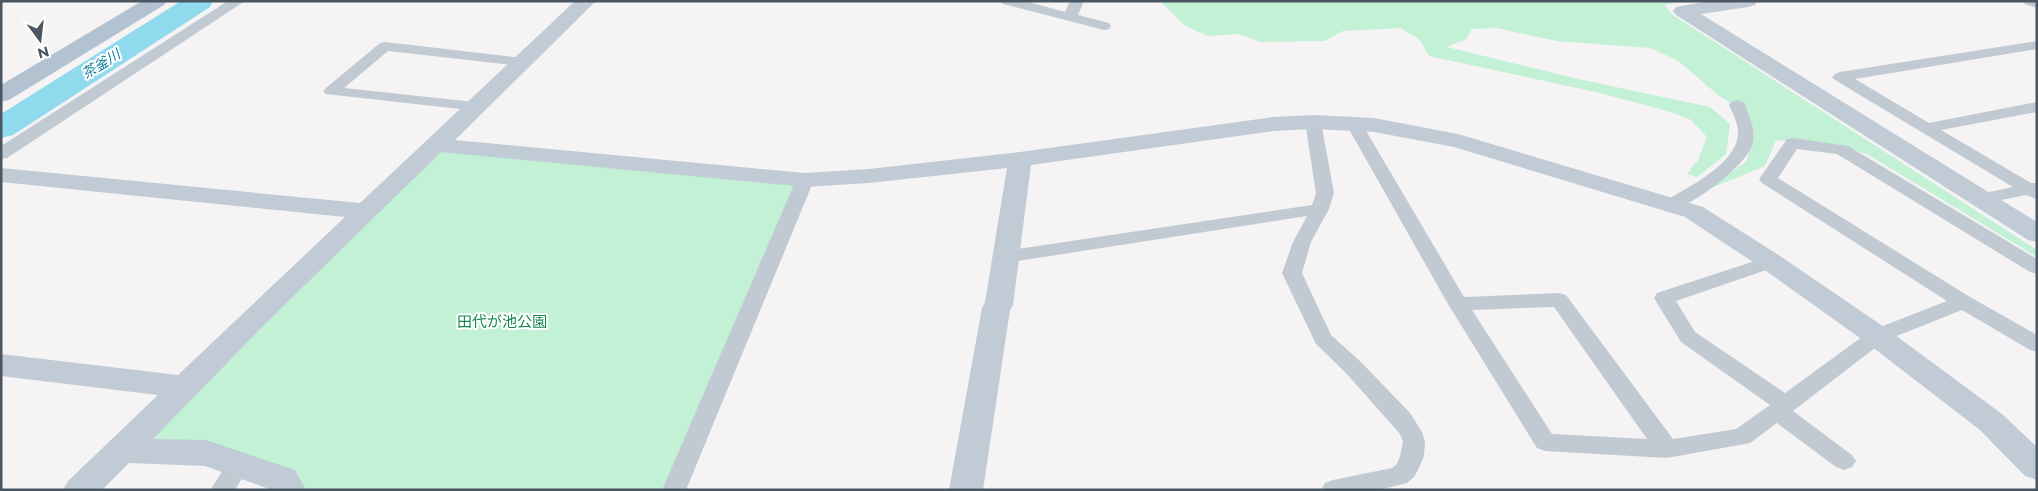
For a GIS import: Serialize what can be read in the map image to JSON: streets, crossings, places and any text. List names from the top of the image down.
{
  "water": ["茶釜川"],
  "parks": ["田代が池公園"],
  "north": "bottom"
}
